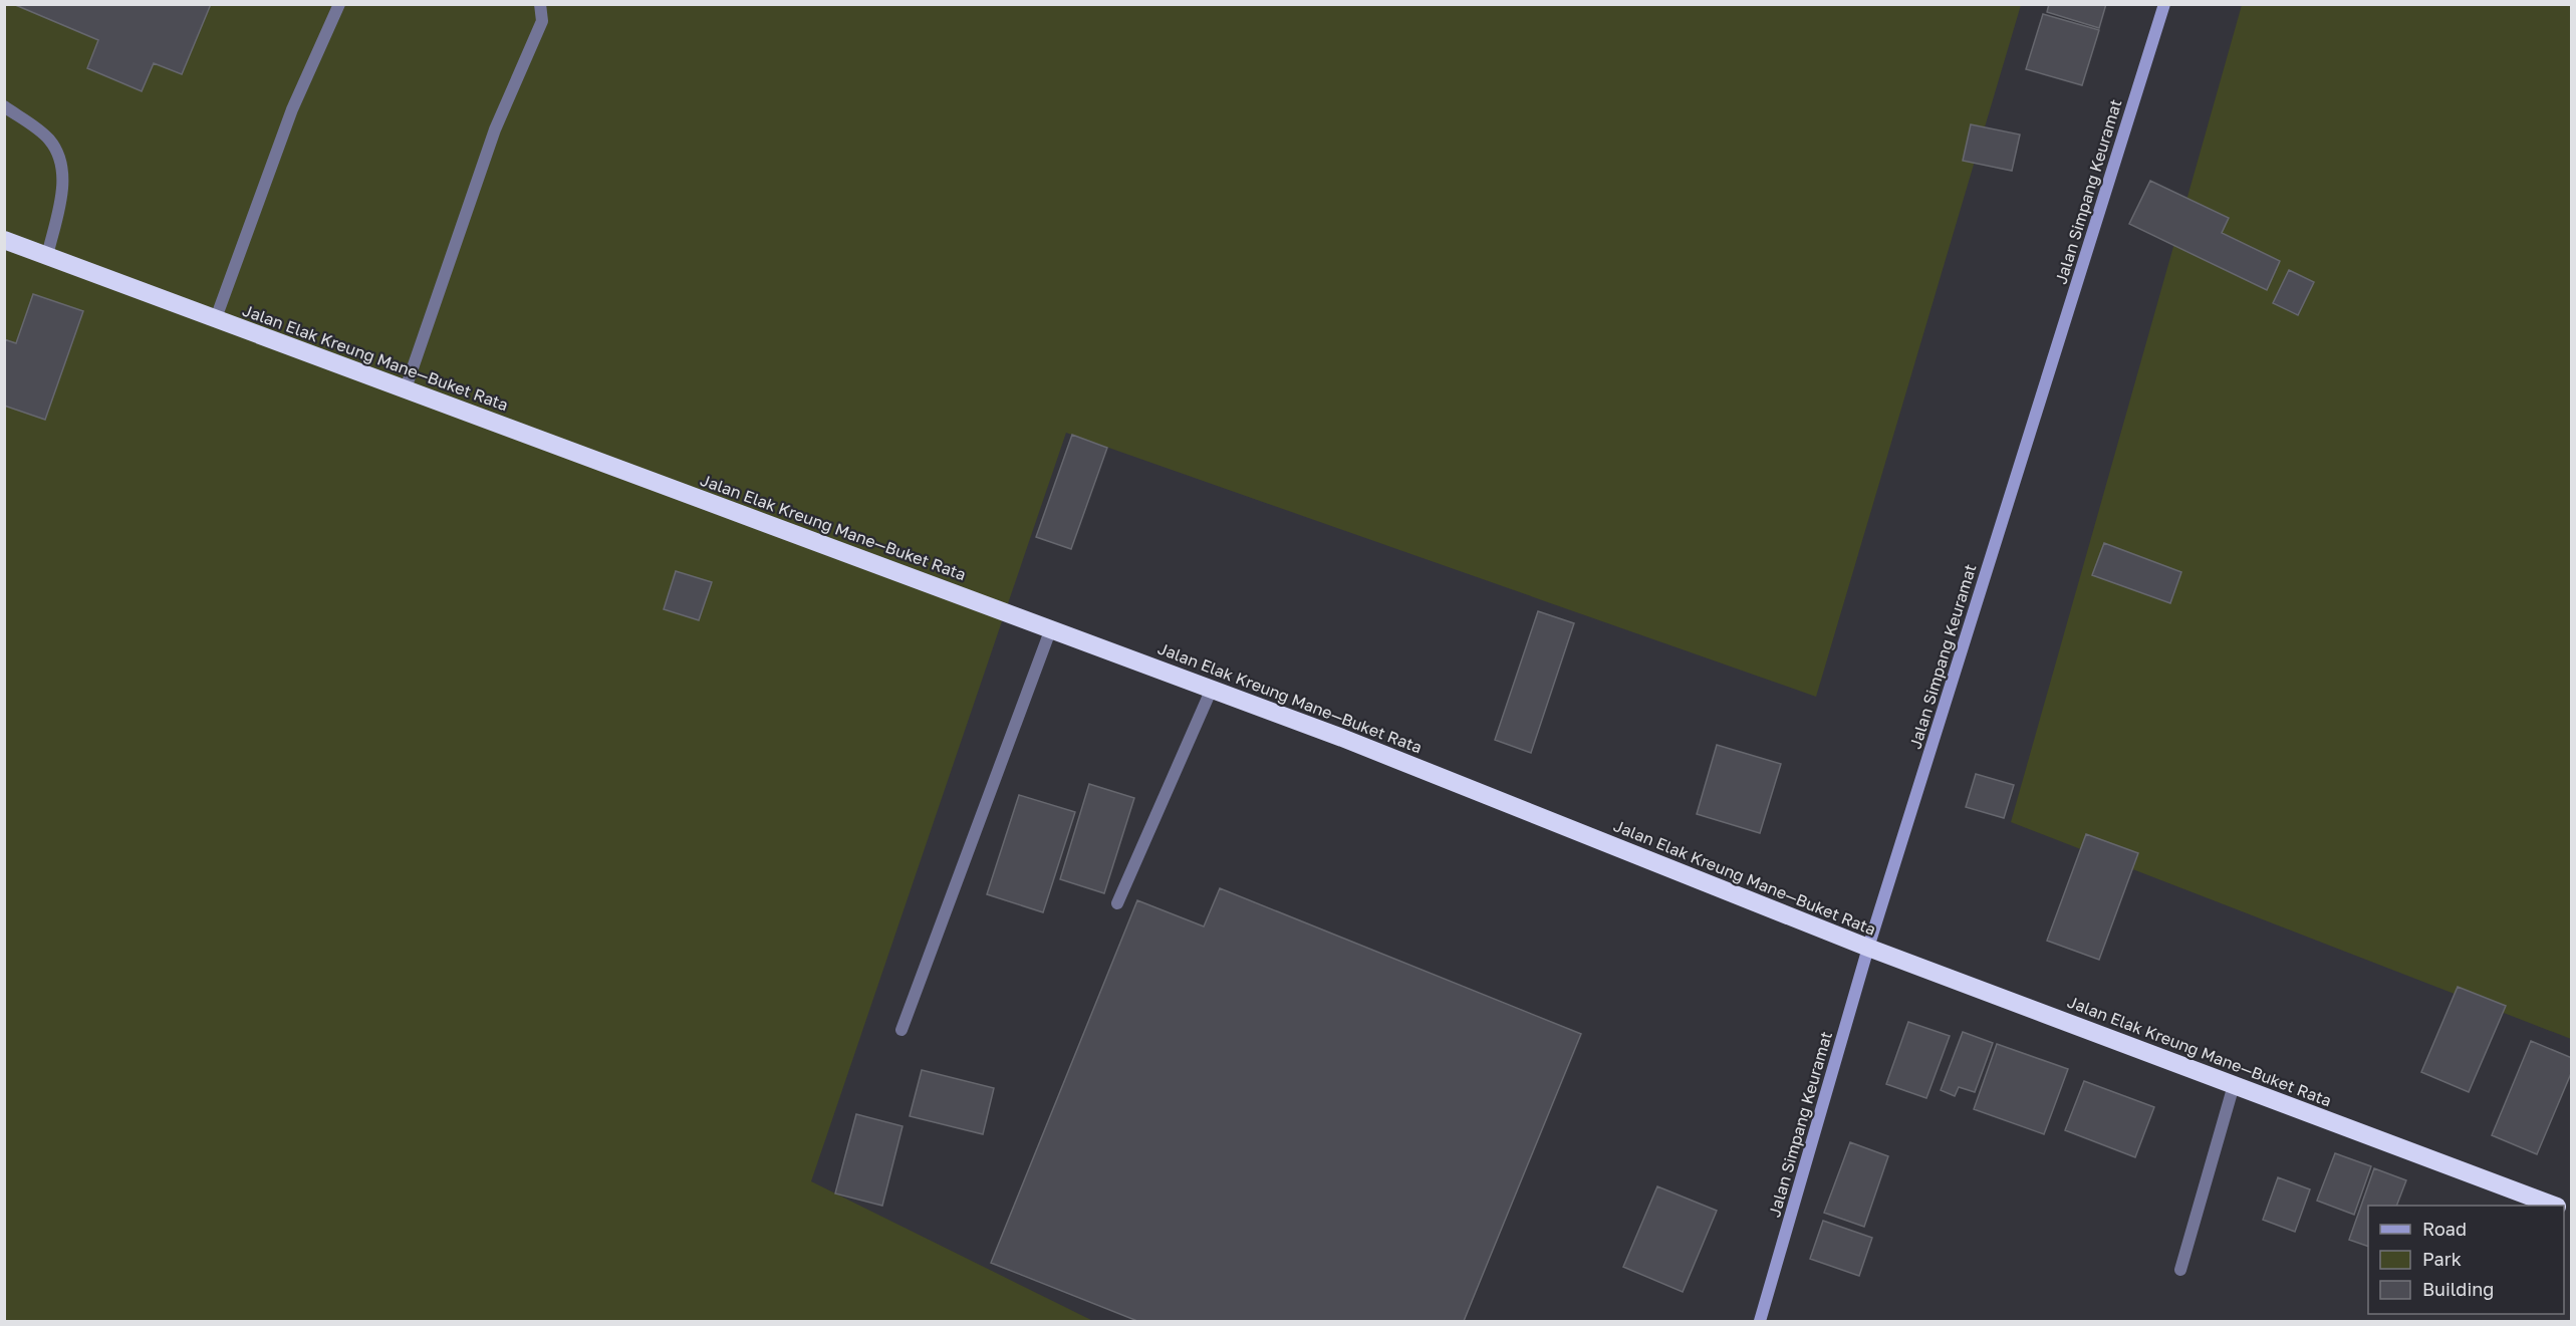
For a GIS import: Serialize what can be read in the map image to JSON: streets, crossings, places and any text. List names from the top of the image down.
{
  "streets": {
    "highway": ["Jalan Elak Kreung Mane—Buket Rata"],
    "main road": ["Jalan Simpang Keuramat"]
  },
  "crossings": [
    ["Jalan Simpang Keuramat", "Jalan Elak Kreung Mane—Buket Rata"]
  ],
  "legend": ["Road", "Park", "Building"]
}
